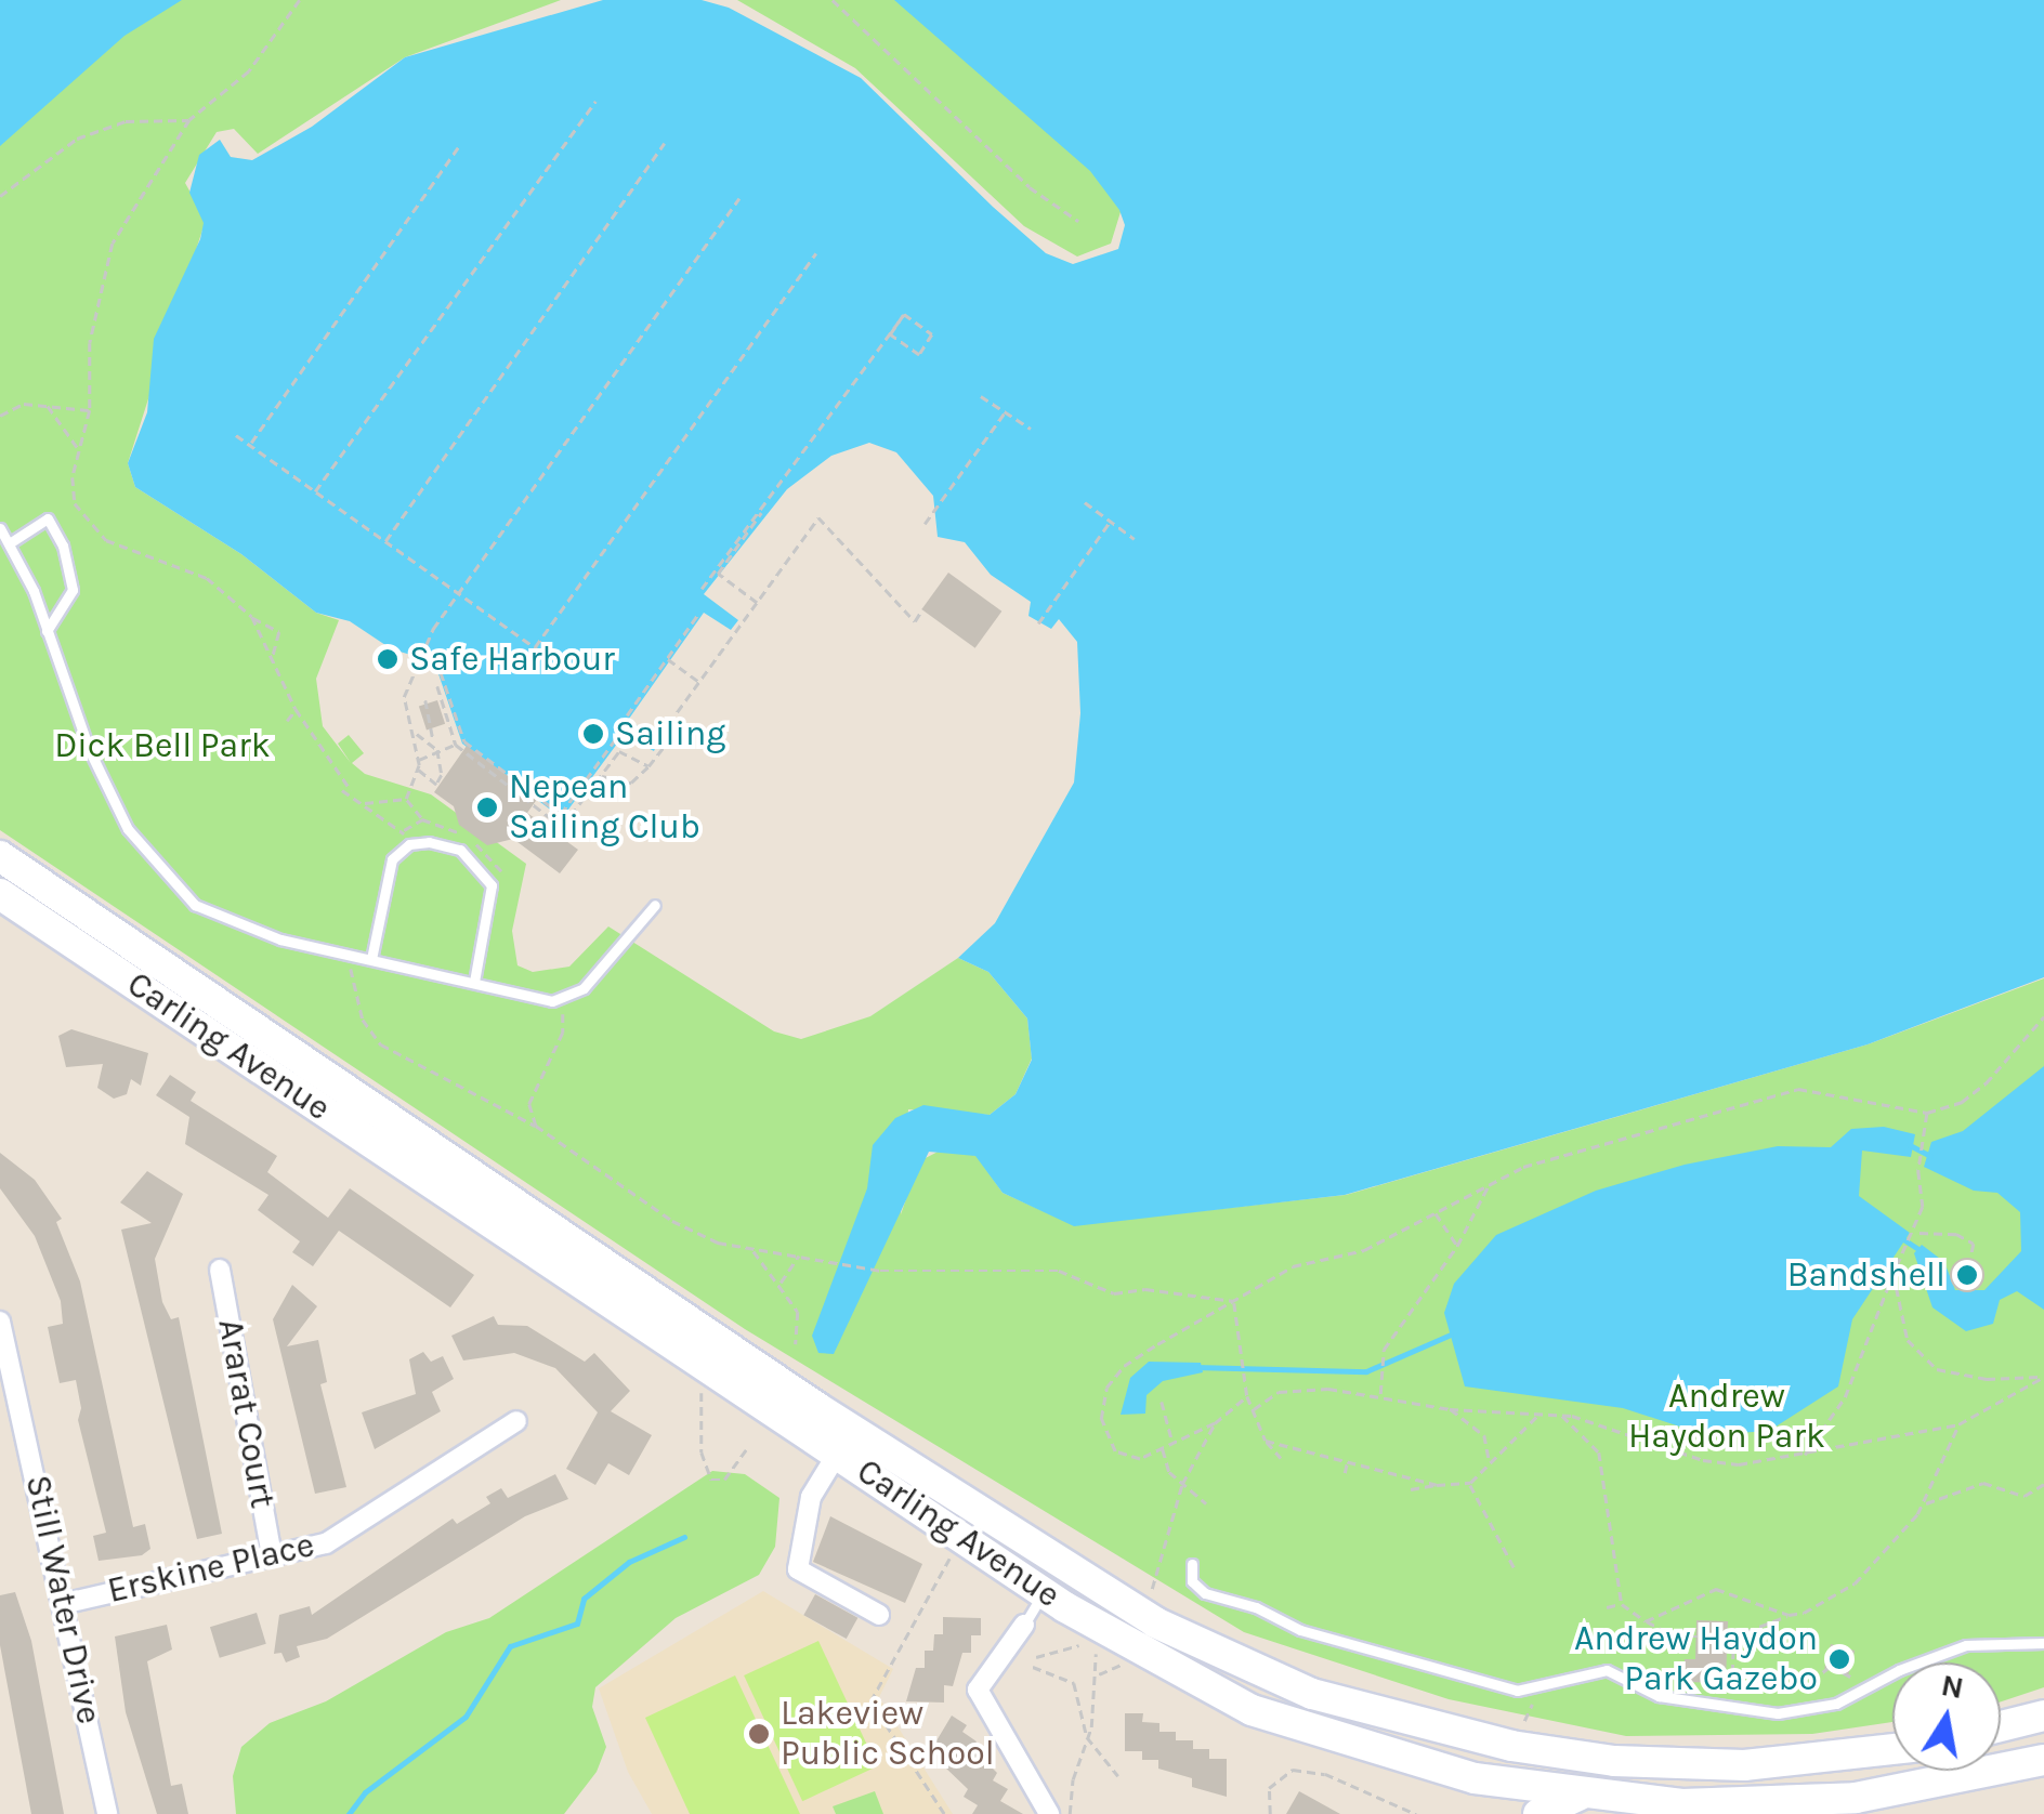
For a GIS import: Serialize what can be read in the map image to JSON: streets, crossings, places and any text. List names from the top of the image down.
{
  "streets": {
    "main road": ["Carling Avenue"],
    "street": ["Ararat Court", "Erskine Place", "Still Water Drive"]
  },
  "crossings": [
    ["Ararat Court", "Erskine Place"],
    ["Erskine Place", "Still Water Drive"]
  ],
  "parks": ["Dick Bell Park", "Andrew Haydon Park"],
  "places": [
    "Safe Harbour",
    "Sailing",
    "Nepean Sailing Club",
    "Bandshell",
    "Andrew Haydon Park Gazebo",
    "Lakeview Public School"
  ],
  "north": "top"
}
